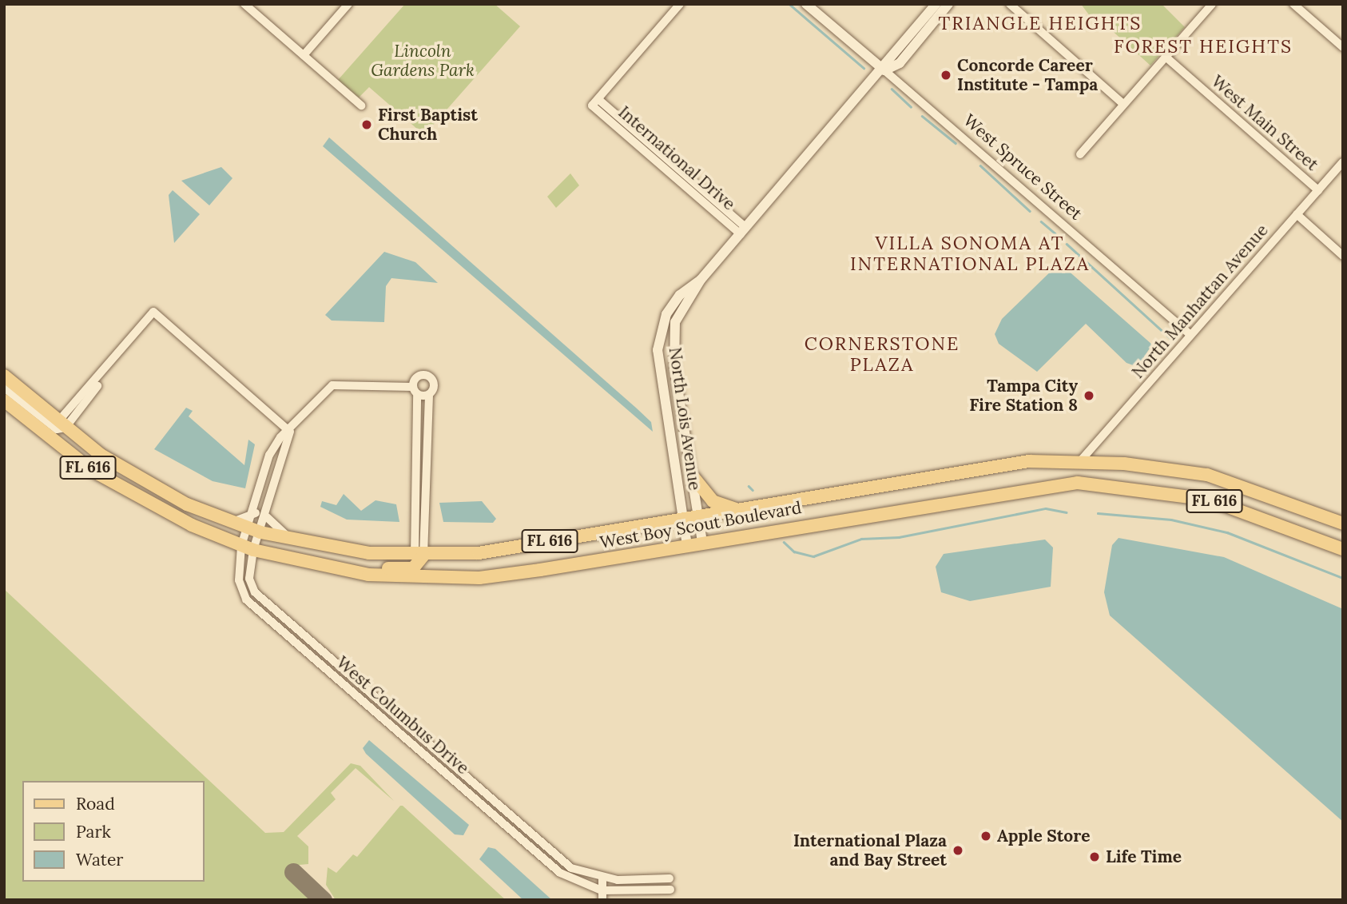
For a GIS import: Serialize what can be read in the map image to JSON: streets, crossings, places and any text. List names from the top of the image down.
{
  "streets": {
    "main road": ["FL 616", "West Boy Scout Boulevard"],
    "street": [
      "West Main Street",
      "International Drive",
      "West Spruce Street",
      "North Manhattan Avenue",
      "North Lois Avenue",
      "West Columbus Drive"
    ]
  },
  "crossings": [
    ["West Main Street", "North Manhattan Avenue"],
    ["International Drive", "North Lois Avenue"],
    ["West Spruce Street", "North Manhattan Avenue"],
    ["West Spruce Street", "North Lois Avenue"],
    ["North Manhattan Avenue", "West Boy Scout Boulevard"],
    ["North Lois Avenue", "West Boy Scout Boulevard"],
    ["FL 616", "West Boy Scout Boulevard"],
    ["West Boy Scout Boulevard", "West Columbus Drive"]
  ],
  "districts": [
    "TRIANGLE HEIGHTS",
    "FOREST HEIGHTS",
    "VILLA SONOMA AT INTERNATIONAL PLAZA",
    "CORNERSTONE PLAZA"
  ],
  "parks": ["Lincoln Gardens Park"],
  "places": [
    "Concorde Career Institute - Tampa",
    "First Baptist Church",
    "Tampa City Fire Station 8",
    "Apple Store",
    "International Plaza and Bay Street",
    "Life Time"
  ],
  "legend": ["Road", "Park", "Water"]
}
